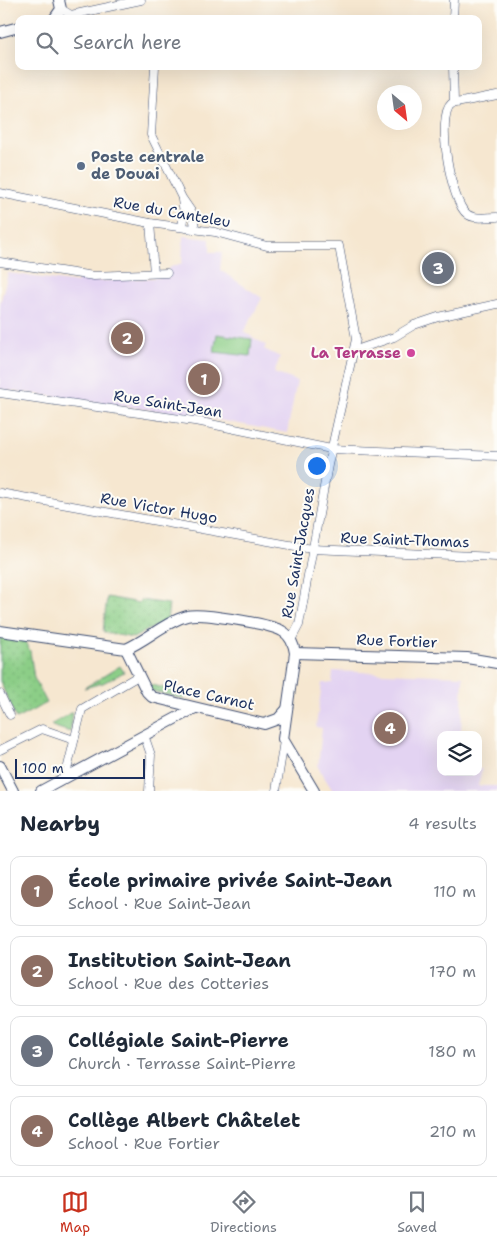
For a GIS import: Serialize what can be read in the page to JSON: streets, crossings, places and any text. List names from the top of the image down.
{
  "streets": {
    "street": [
      "Rue du Canteleu",
      "Rue Saint-Jean",
      "Rue Victor Hugo",
      "Rue Saint-Thomas",
      "Rue Saint-Jacques",
      "Rue Fortier",
      "Place Carnot"
    ]
  },
  "crossings": [
    ["Rue du Canteleu", "Rue Saint-Jacques"],
    ["Rue Saint-Jean", "Rue Saint-Jacques"],
    ["Rue Victor Hugo", "Rue Saint-Thomas"],
    ["Rue Victor Hugo", "Rue Saint-Jacques"],
    ["Rue Saint-Thomas", "Rue Saint-Jacques"]
  ],
  "places": ["Poste centrale de Douai", "La Terrasse"],
  "scale_bar": "100 m",
  "north": "bottom right",
  "page": {
    "search": "Search here",
    "pins": [
      "3",
      "2",
      "1",
      "4"
    ],
    "scale": "100 m",
    "heading": ["Nearby", "4 results"],
    "list": [
      {
        "mark": "1",
        "name": "École primaire privée Saint-Jean",
        "note": "School · Rue Saint-Jean",
        "value": "110 m"
      },
      {
        "mark": "2",
        "name": "Institution Saint-Jean",
        "note": "School · Rue des Cotteries",
        "value": "170 m"
      },
      {
        "mark": "3",
        "name": "Collégiale Saint-Pierre",
        "note": "Church · Terrasse Saint-Pierre",
        "value": "180 m"
      },
      {
        "mark": "4",
        "name": "Collège Albert Châtelet",
        "note": "School · Rue Fortier",
        "value": "210 m"
      }
    ],
    "nav": ["Map", "Directions", "Saved"]
  }
}
